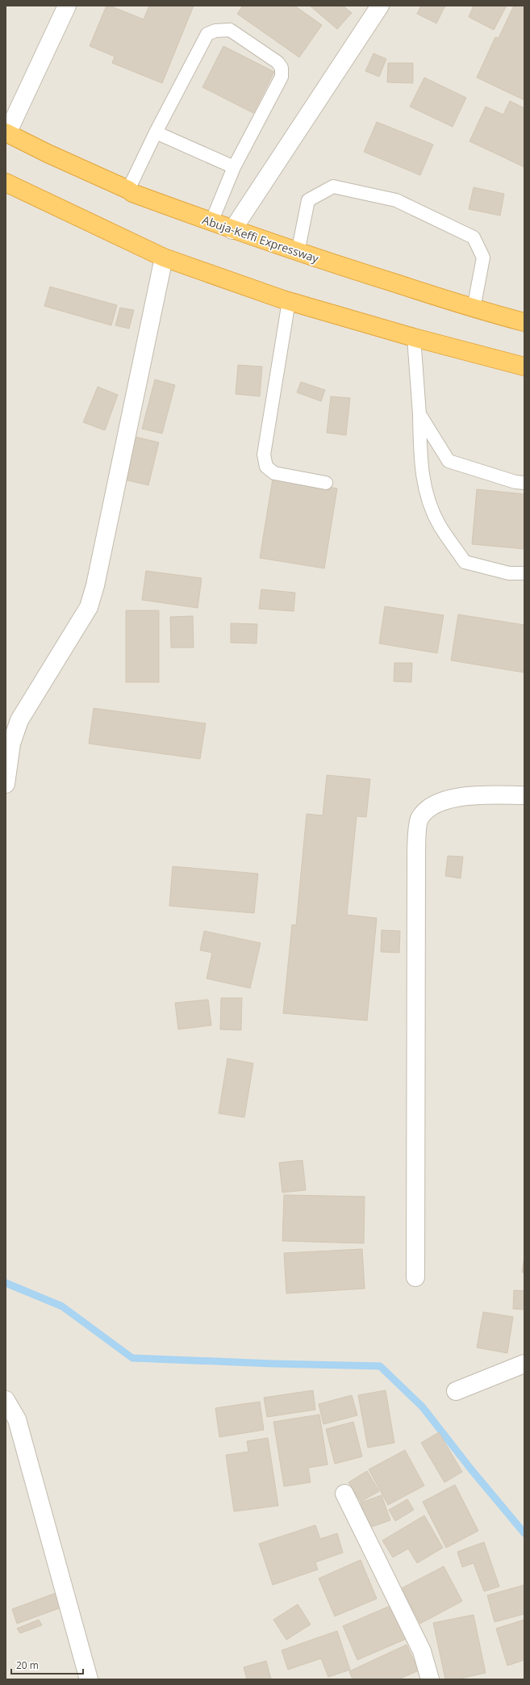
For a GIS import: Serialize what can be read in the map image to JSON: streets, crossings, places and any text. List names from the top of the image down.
{
  "streets": {
    "highway": ["Abuja-Keffi Expressway"]
  },
  "scale_bar": "20 m"
}
